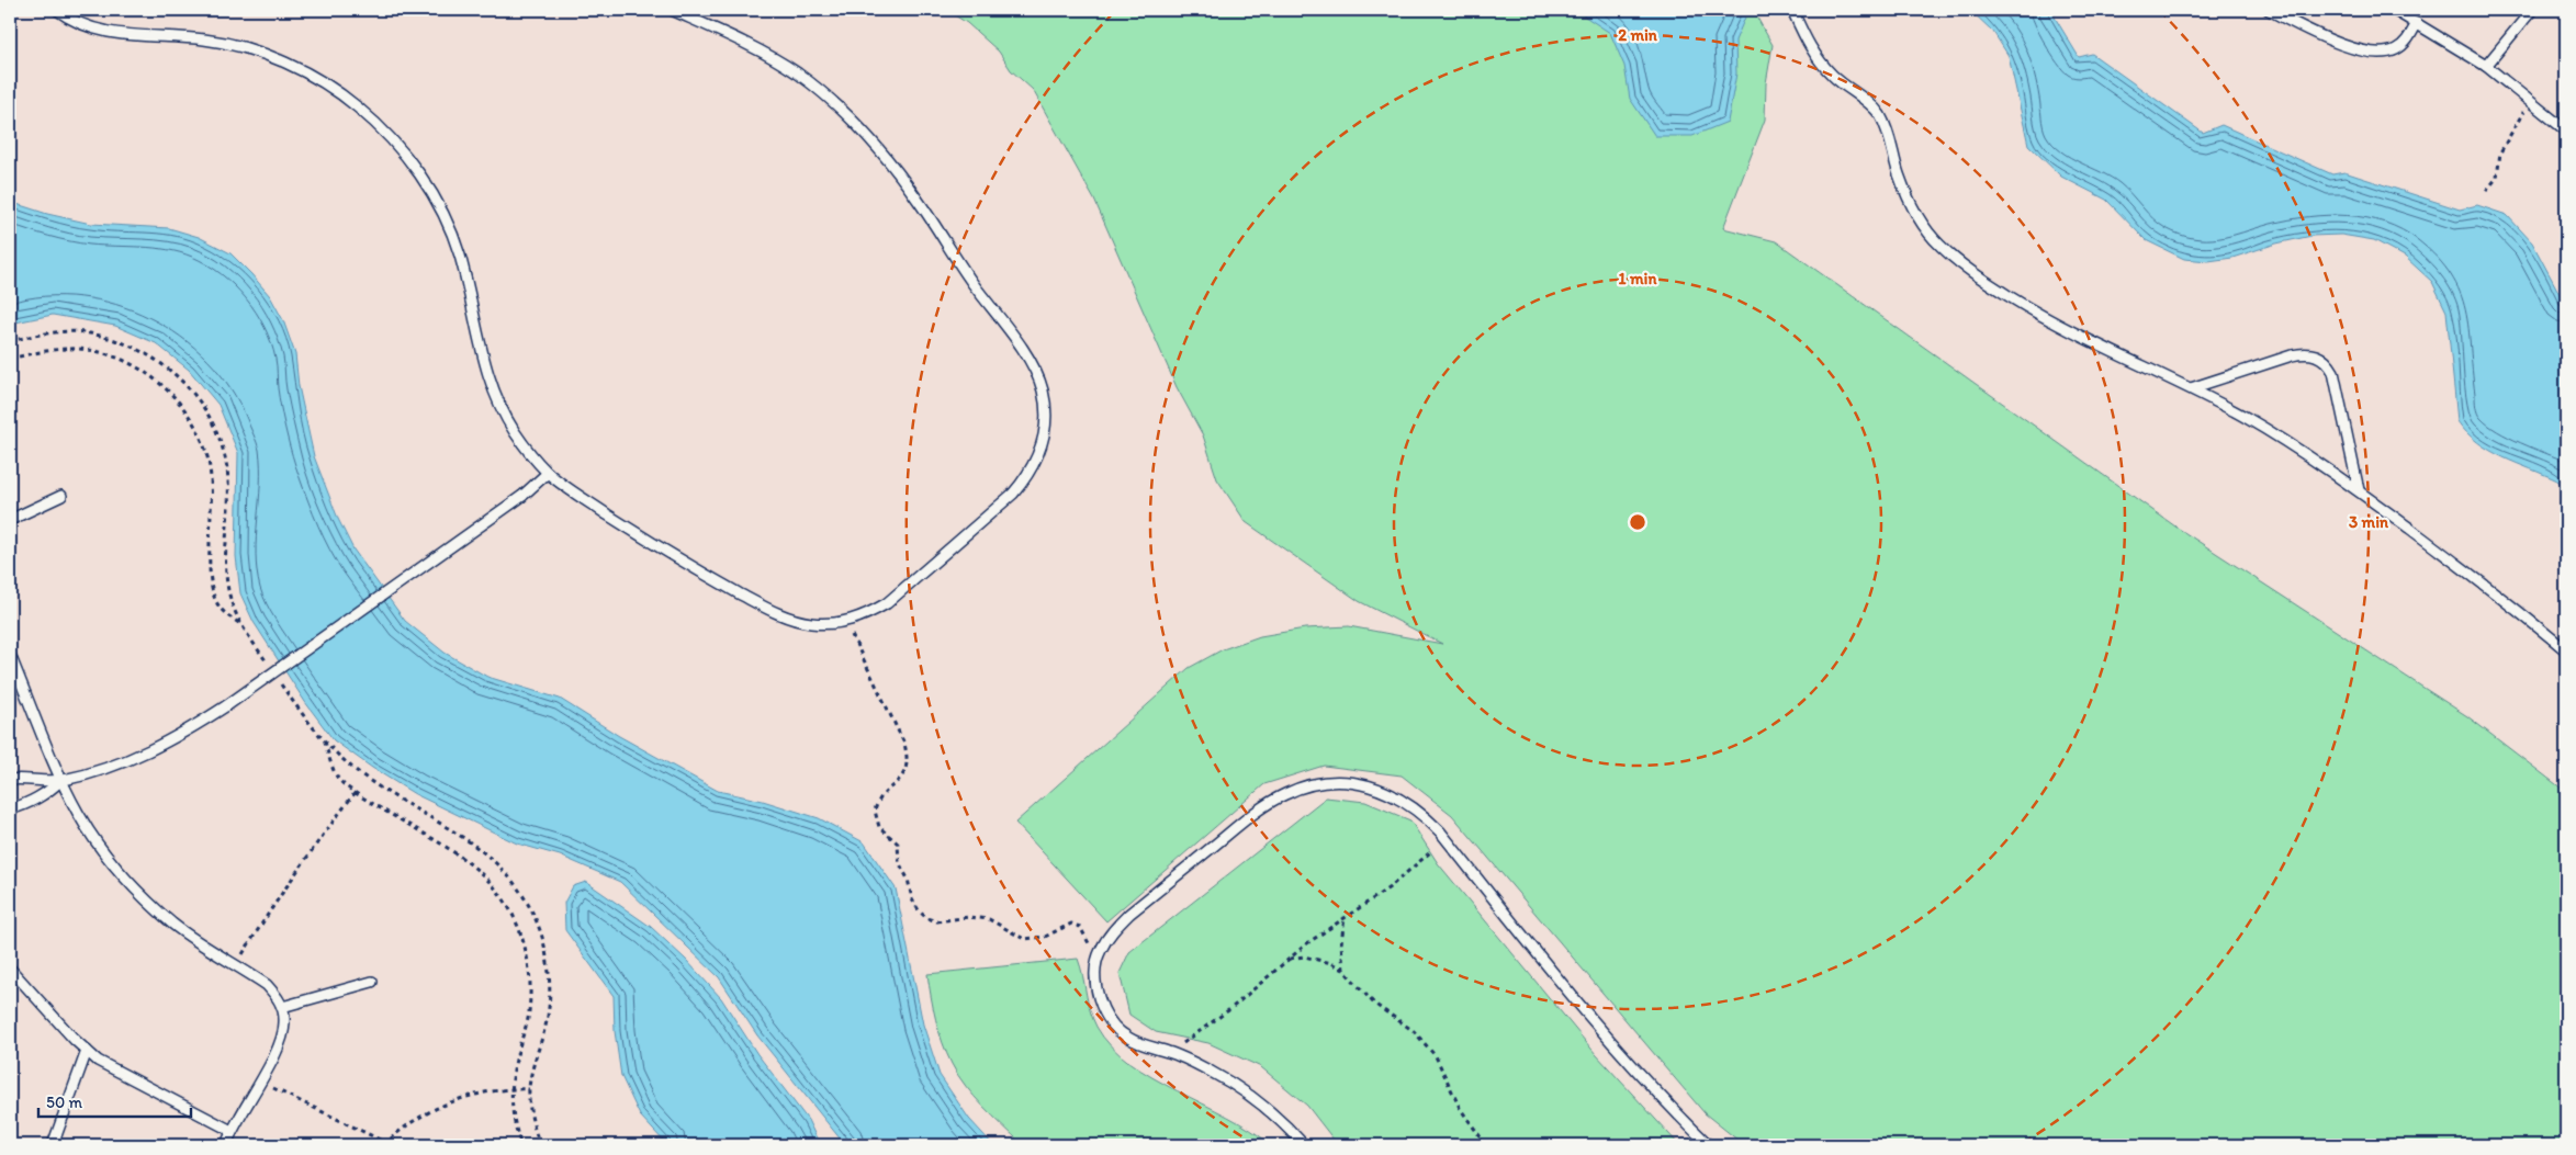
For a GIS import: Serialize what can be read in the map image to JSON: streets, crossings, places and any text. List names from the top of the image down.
{
  "scale_bar": "50 m",
  "rings": ["2 min", "1 min", "3 min"]
}
